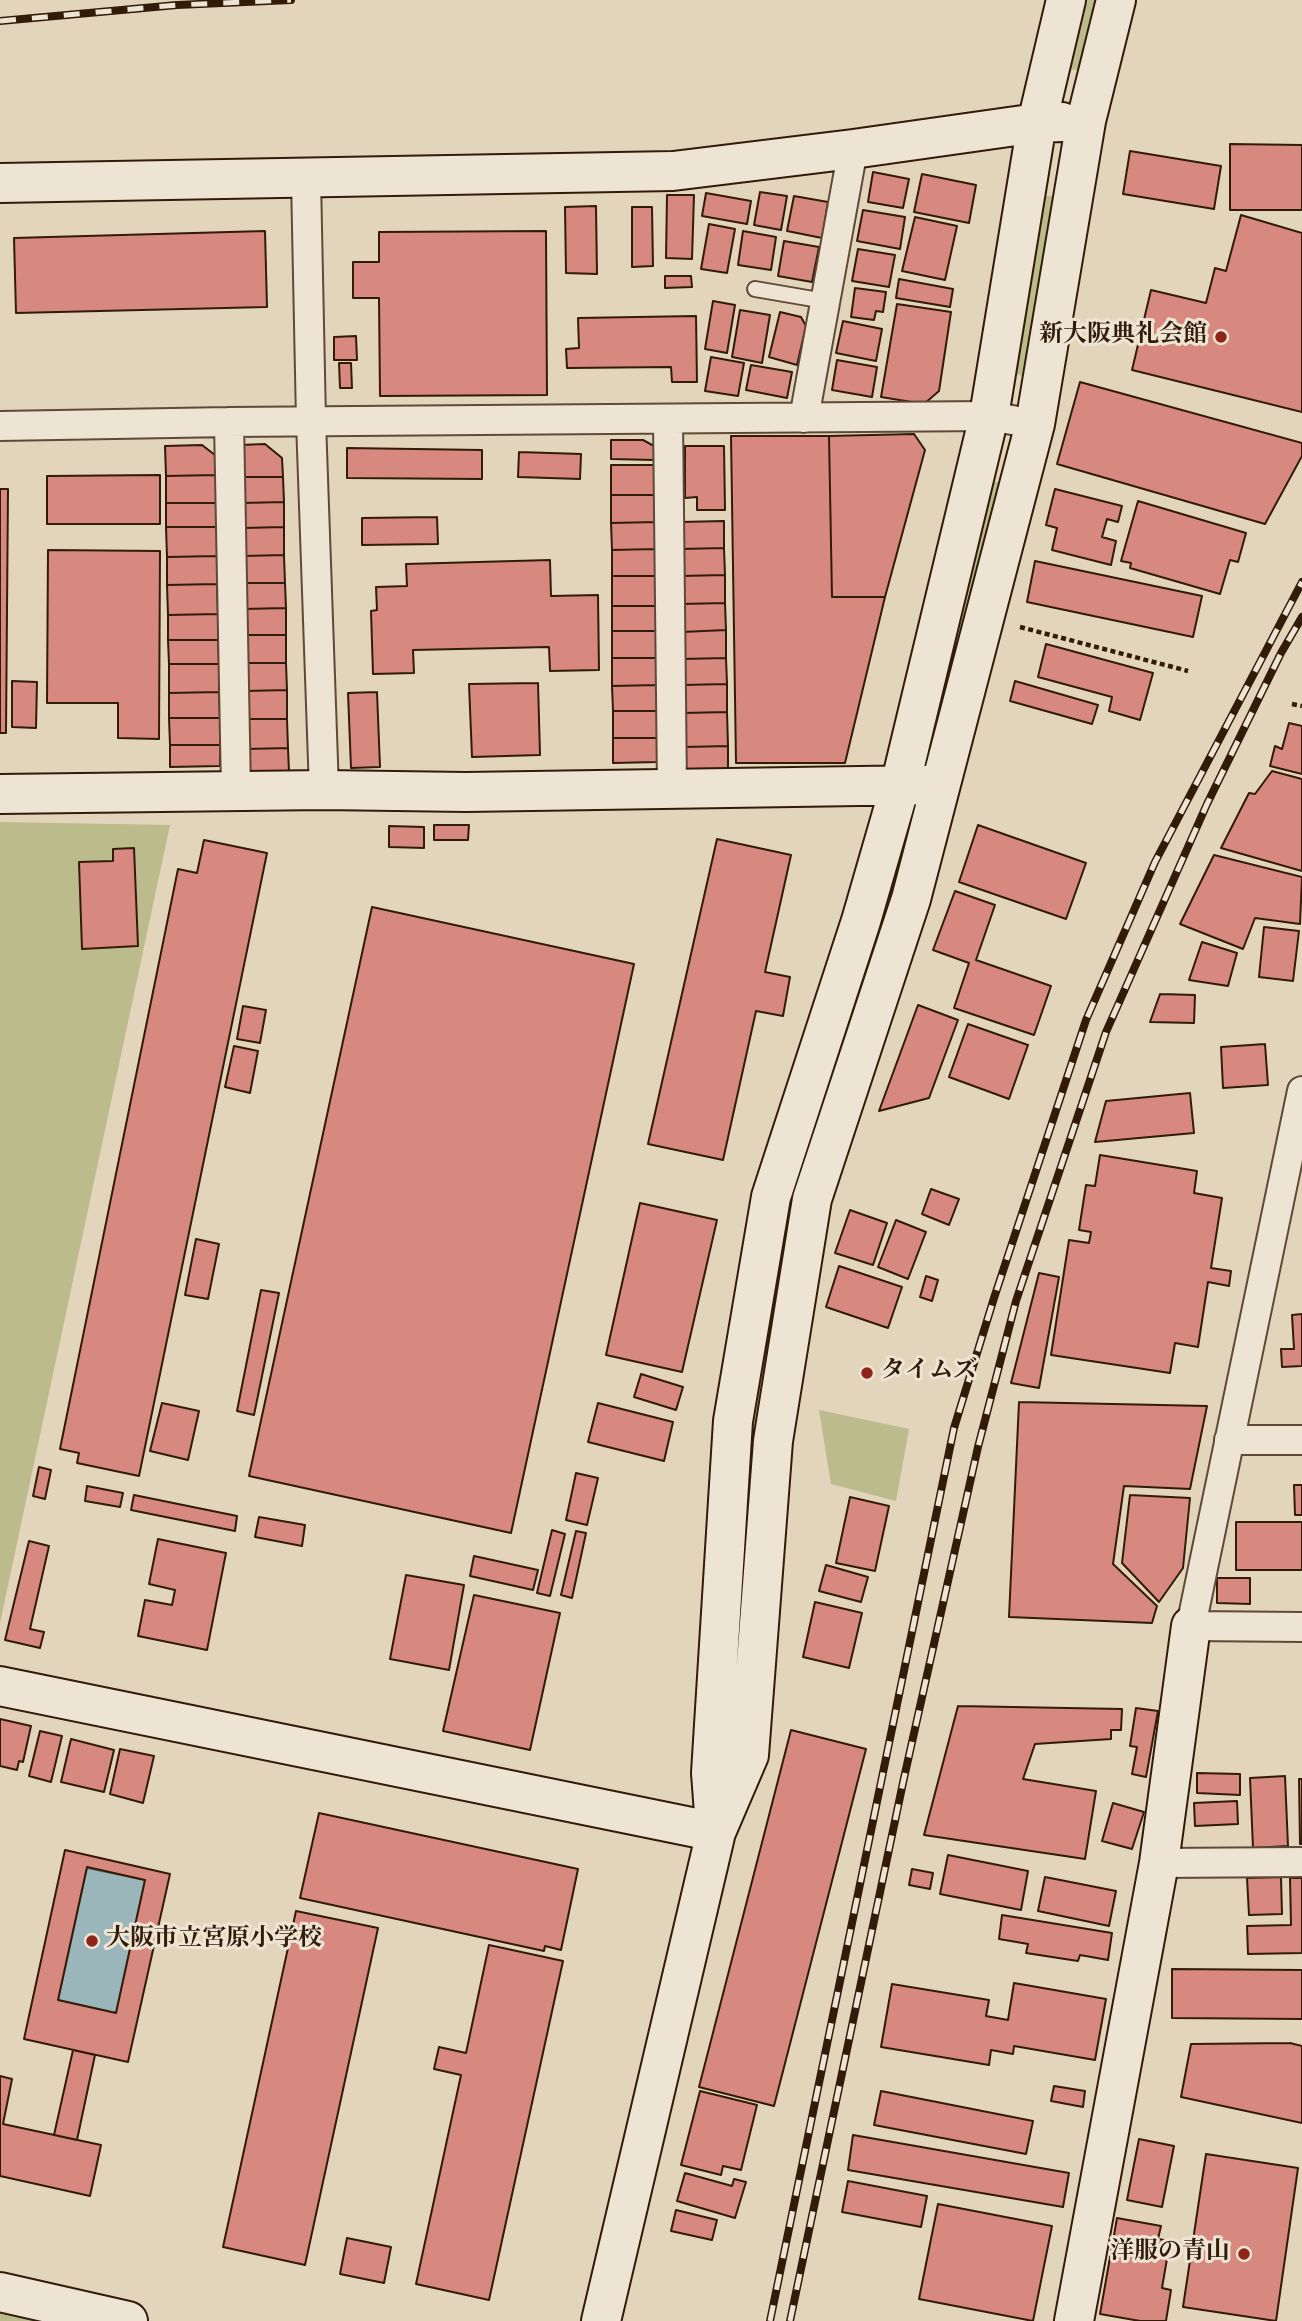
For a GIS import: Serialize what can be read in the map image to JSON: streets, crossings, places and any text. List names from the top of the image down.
{
  "places": [
    "新大阪典礼会館",
    "タイムズ",
    "大阪市立宮原小学校",
    "洋服の青山"
  ]
}
